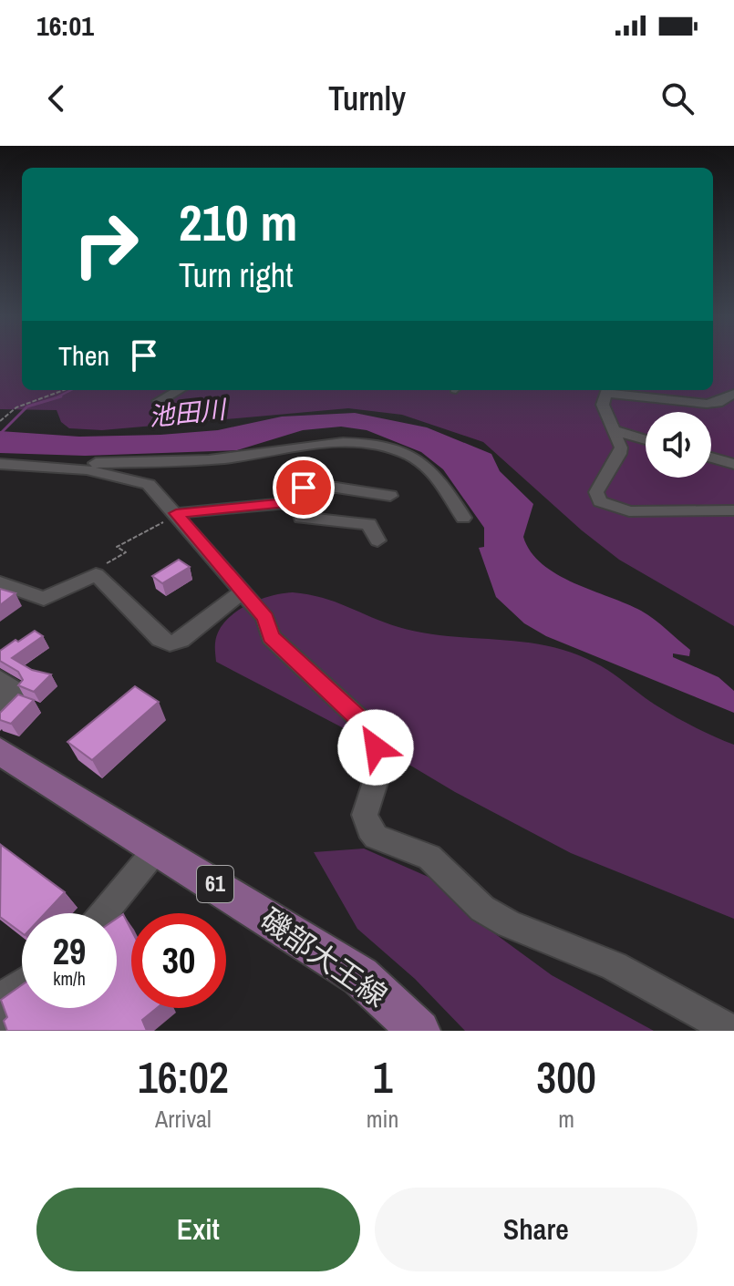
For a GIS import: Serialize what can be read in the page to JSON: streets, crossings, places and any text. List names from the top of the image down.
{
  "streets": {
    "main road": ["61", "磯部大王線"]
  },
  "water": ["池田川"],
  "page": {
    "status": "16:01",
    "header": "Turnly",
    "turn": ["210 m", "Turn right"],
    "then": "Then",
    "speed": "29 km/h",
    "limit": "30",
    "eta": [
      "16:02",
      "Arrival",
      "1",
      "min",
      "300",
      "m"
    ],
    "buttons": ["Exit", "Share"]
  }
}
